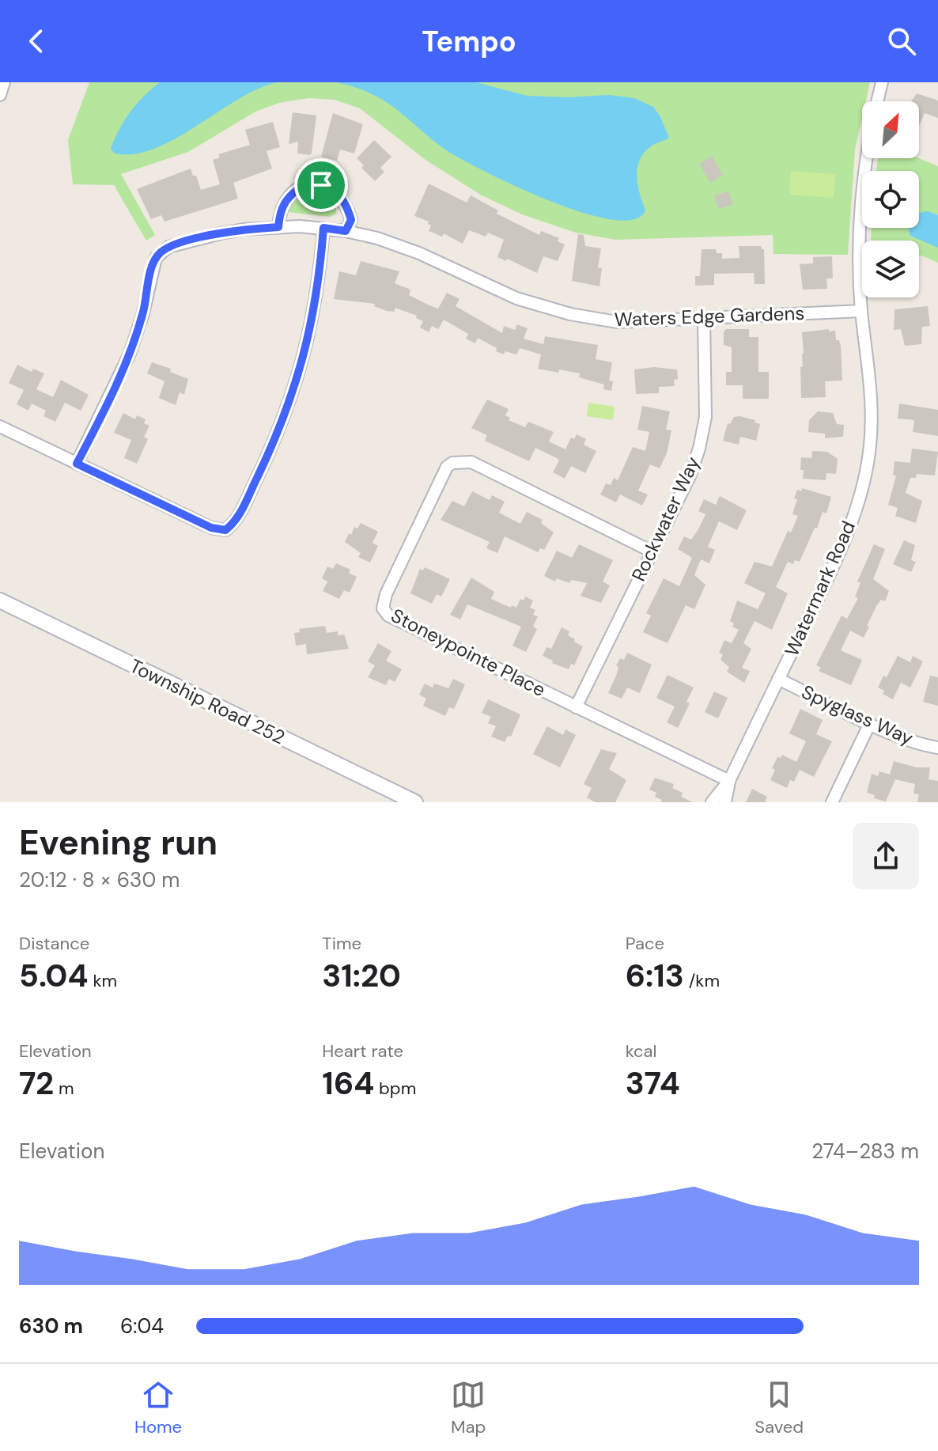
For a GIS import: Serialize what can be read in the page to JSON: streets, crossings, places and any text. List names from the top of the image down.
{
  "streets": {
    "street": [
      "Waters Edge Gardens",
      "Rockwater Way",
      "Watermark Road",
      "Stoneypointe Place",
      "Township Road 252",
      "Spyglass Way"
    ]
  },
  "crossings": [
    ["Waters Edge Gardens", "Rockwater Way"],
    ["Waters Edge Gardens", "Watermark Road"],
    ["Rockwater Way", "Stoneypointe Place"],
    ["Watermark Road", "Stoneypointe Place"],
    ["Watermark Road", "Spyglass Way"]
  ],
  "north": "top right",
  "page": {
    "header": "Tempo",
    "heading": ["Evening run", "20:12 · 8 × 630 m"],
    "stats": [
      ["Distance", "5.04 km"],
      ["Time", "31:20"],
      ["Pace", "6:13 /km"],
      ["Elevation", "72 m"],
      ["Heart rate", "164 bpm"],
      ["kcal", "374"]
    ],
    "chart": ["Elevation", "274–283 m"],
    "list": [
      {
        "name": "630 m",
        "note": "6:04"
      }
    ],
    "tabs": ["Home", "Map", "Saved"]
  }
}
